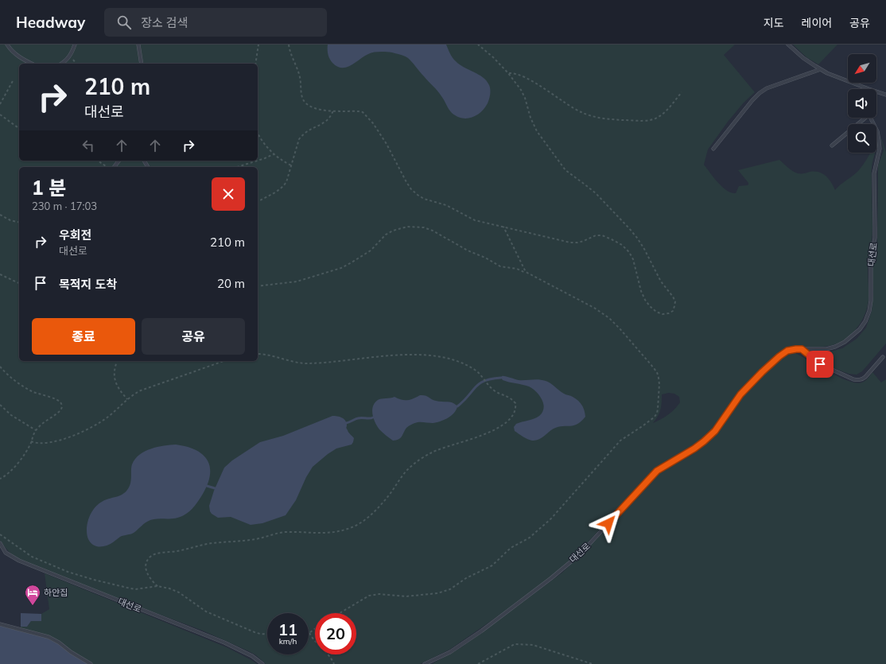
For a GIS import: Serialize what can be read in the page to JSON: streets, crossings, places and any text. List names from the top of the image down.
{
  "streets": {
    "lane": ["대선로"]
  },
  "places": {
    "hotel": ["하얀집"]
  },
  "north": "bottom left",
  "page": {
    "header": "Headway",
    "search": "장소 검색",
    "nav": ["지도", "레이어", "공유"],
    "turn": ["210 m", "대선로"],
    "heading": ["1 분", "230 m · 17:03"],
    "list": [
      {
        "name": "우회전",
        "note": "대선로",
        "value": "210 m"
      },
      {
        "name": "목적지 도착",
        "value": "20 m"
      }
    ],
    "buttons": ["종료", "공유"],
    "speed": "11 km/h",
    "limit": "20"
  }
}
